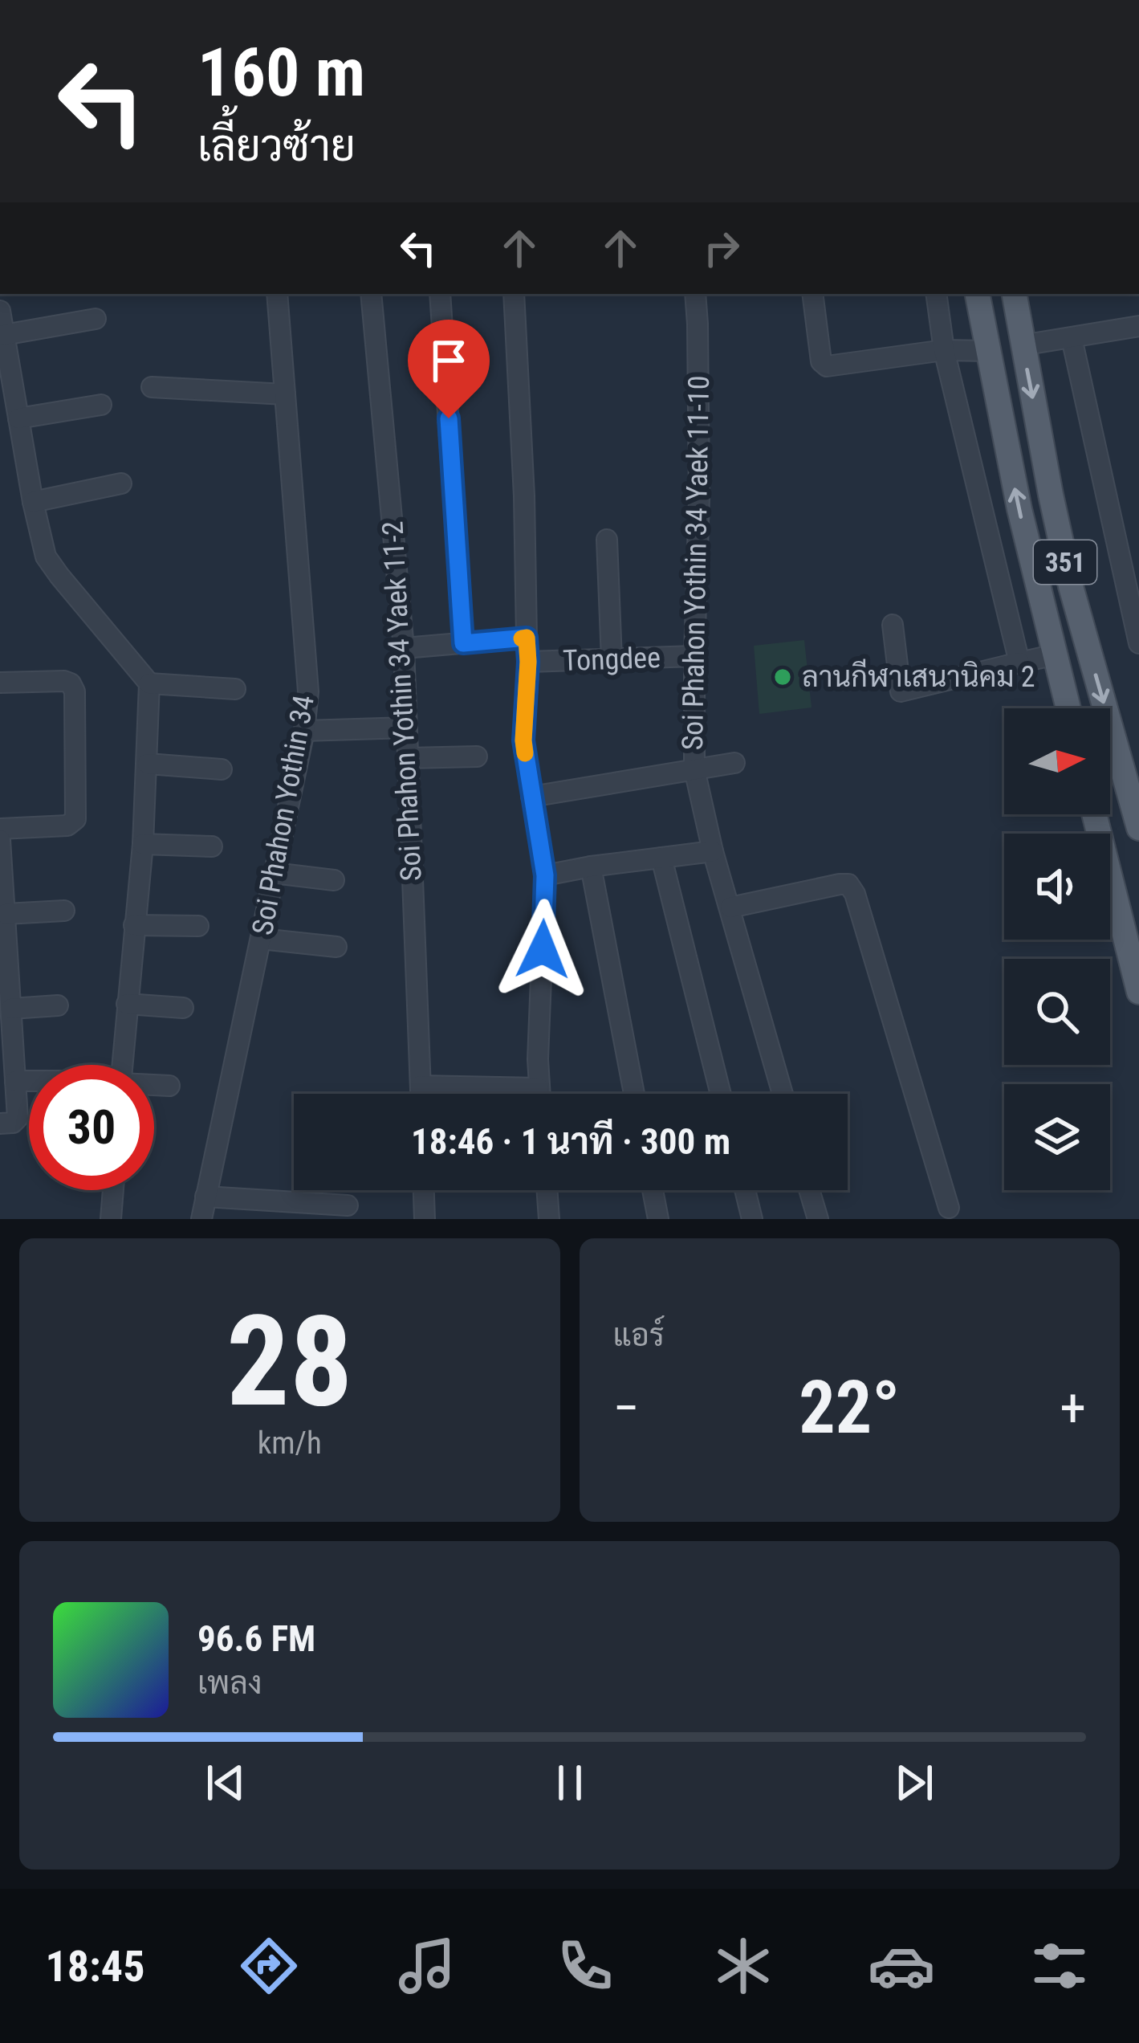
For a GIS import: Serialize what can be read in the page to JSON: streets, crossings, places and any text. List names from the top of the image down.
{
  "streets": {
    "main road": ["351"],
    "street": [
      "Soi Phahon Yothin 34 Yaek 11-10",
      "Tongdee",
      "Soi Phahon Yothin 34 Yaek 11-2",
      "Soi Phahon Yothin 34"
    ]
  },
  "crossings": [
    ["Soi Phahon Yothin 34 Yaek 11-10", "Tongdee"]
  ],
  "places": ["ลานกีฬาเสนานิคม 2"],
  "north": "right",
  "page": {
    "turn": ["160 m", "เลี้ยวซ้าย"],
    "limit": "30",
    "trip": "18:46 · 1 นาที · 300 m",
    "tile": [
      ["28", "km/h"],
      "แอร์"
    ],
    "heat": ["−", "22°", "+"],
    "song": ["96.6 FM", "เพลง"],
    "tabs": "18:45"
  }
}
